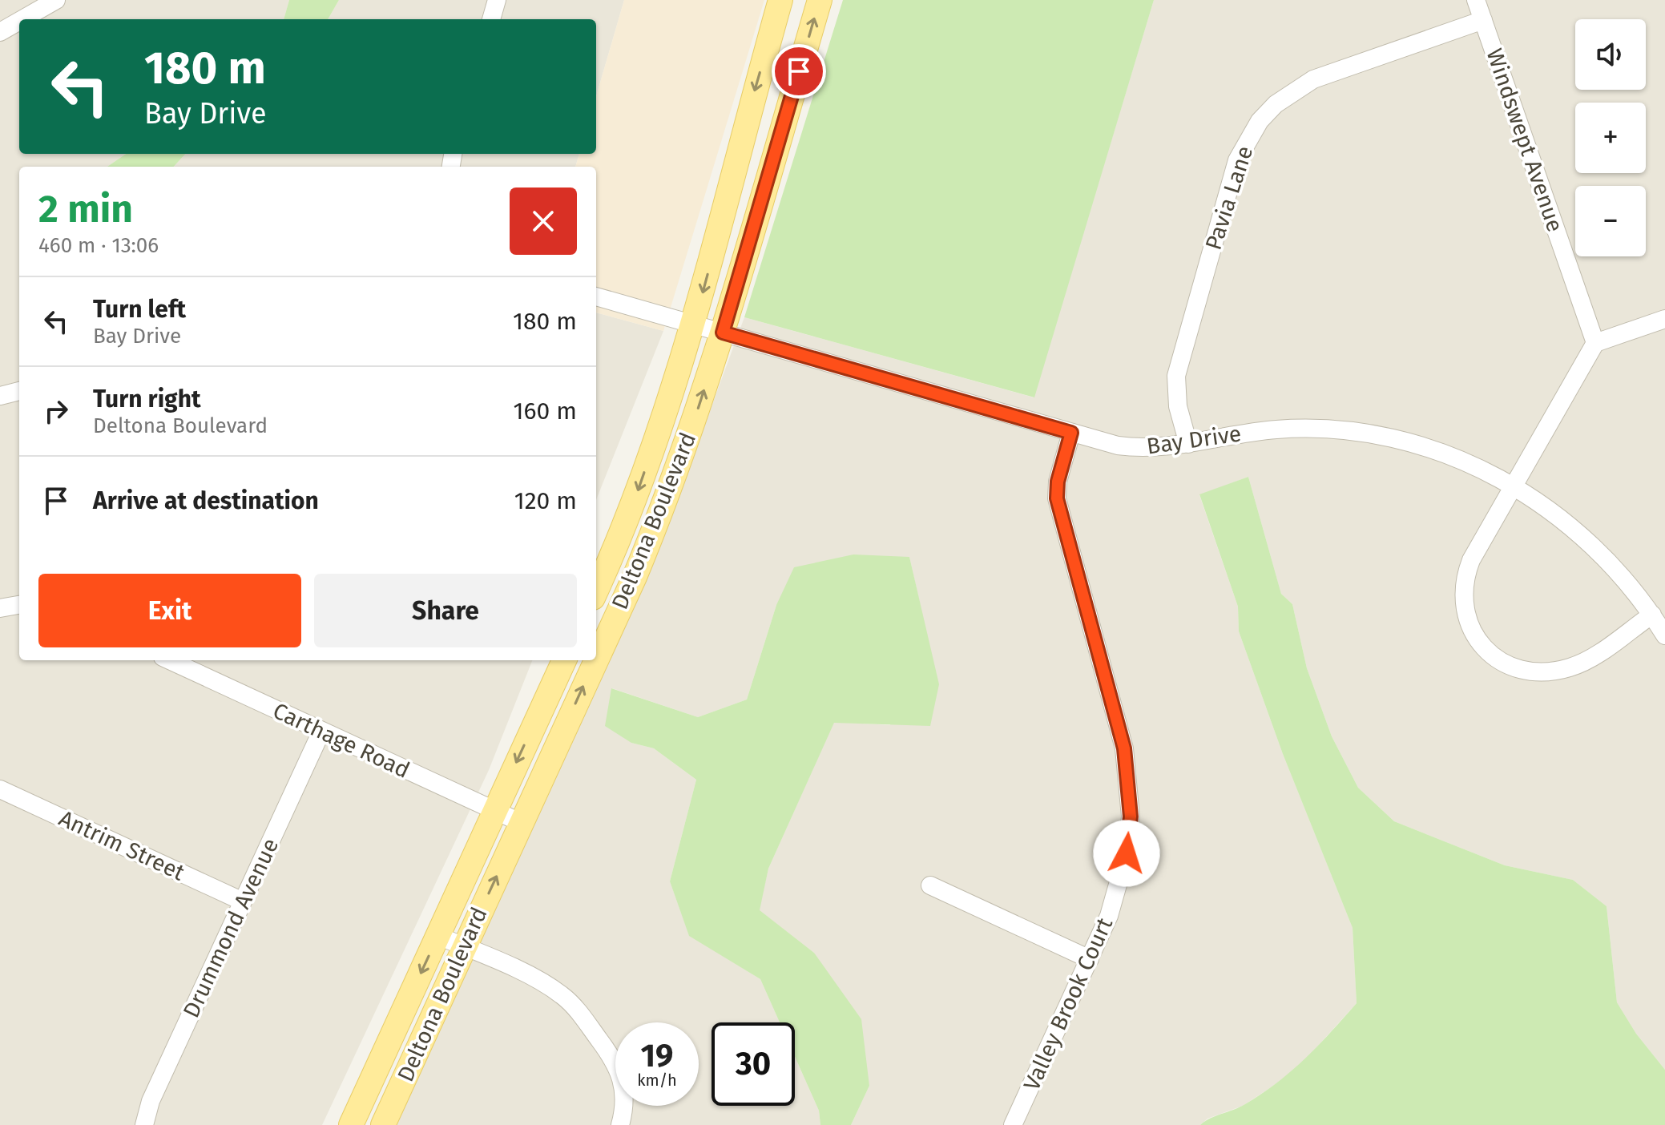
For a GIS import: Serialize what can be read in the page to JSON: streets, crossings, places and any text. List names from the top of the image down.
{
  "streets": {
    "main road": ["Deltona Boulevard"],
    "street": [
      "Windswept Avenue",
      "Pavia Lane",
      "Bay Drive",
      "Carthage Road",
      "Antrim Street",
      "Drummond Avenue",
      "Valley Brook Court"
    ]
  },
  "crossings": [
    ["Windswept Avenue", "Pavia Lane"],
    ["Pavia Lane", "Bay Drive"],
    ["Bay Drive", "Deltona Boulevard"],
    ["Bay Drive", "Valley Brook Court"],
    ["Deltona Boulevard", "Carthage Road"],
    ["Carthage Road", "Drummond Avenue"],
    ["Antrim Street", "Drummond Avenue"]
  ],
  "page": {
    "map_buttons": ["+", "−"],
    "turn": ["180 m", "Bay Drive"],
    "heading": ["2 min", "460 m · 13:06"],
    "list": [
      {
        "name": "Turn left",
        "note": "Bay Drive",
        "value": "180 m"
      },
      {
        "name": "Turn right",
        "note": "Deltona Boulevard",
        "value": "160 m"
      },
      {
        "name": "Arrive at destination",
        "value": "120 m"
      }
    ],
    "buttons": ["Exit", "Share"],
    "speed": "19 km/h",
    "limit": "30"
  }
}
